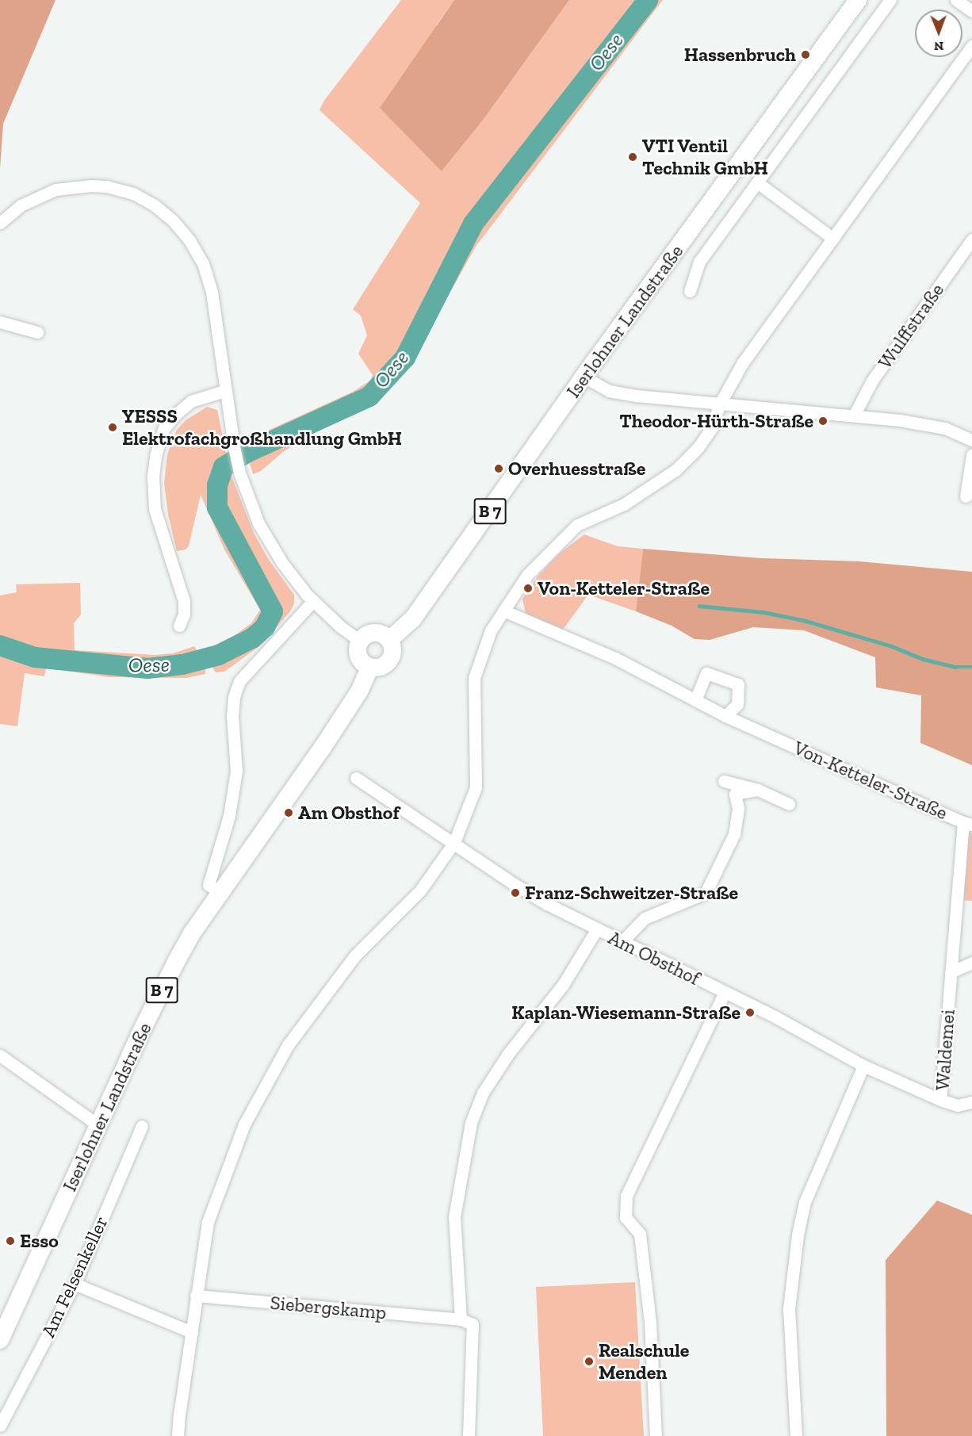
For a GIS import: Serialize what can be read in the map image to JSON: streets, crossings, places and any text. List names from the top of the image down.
{
  "streets": {
    "main road": ["Iserlohner Landstraße", "B 7"],
    "street": [
      "Wulffstraße",
      "Von-Ketteler-Straße",
      "Am Obsthof",
      "Waldemei",
      "Am Felsenkeller",
      "Siebergskamp"
    ]
  },
  "crossings": [
    ["Von-Ketteler-Straße", "Waldemei"],
    ["Am Obsthof", "Waldemei"]
  ],
  "water": ["Oese"],
  "places": [
    "Hassenbruch",
    "VTI Ventil Technik GmbH",
    "Theodor-Hürth-Straße",
    "YESSS Elektrofachgroßhandlung GmbH",
    "Overhuesstraße",
    "Von-Ketteler-Straße",
    "Am Obsthof",
    "Franz-Schweitzer-Straße",
    "Kaplan-Wiesemann-Straße",
    "Esso",
    "Realschule Menden"
  ],
  "north": "bottom"
}
